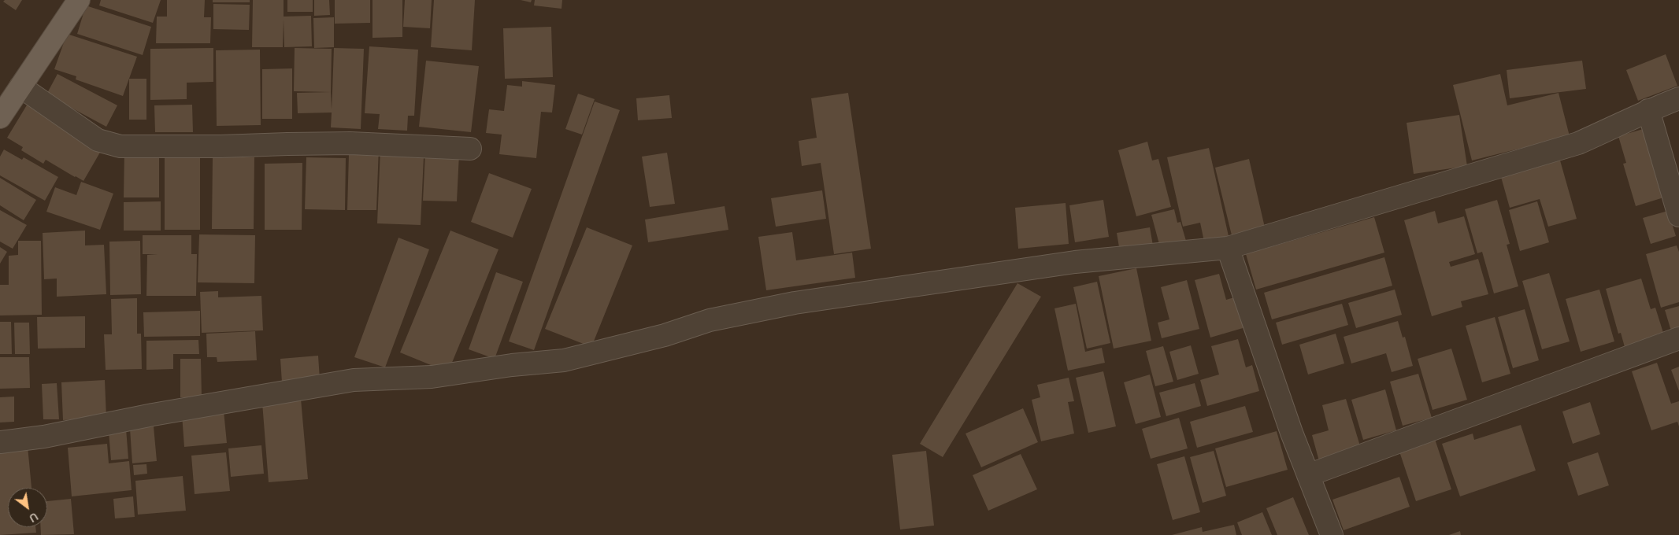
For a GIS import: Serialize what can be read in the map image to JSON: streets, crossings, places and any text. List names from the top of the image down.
{
  "north": "bottom right"
}
